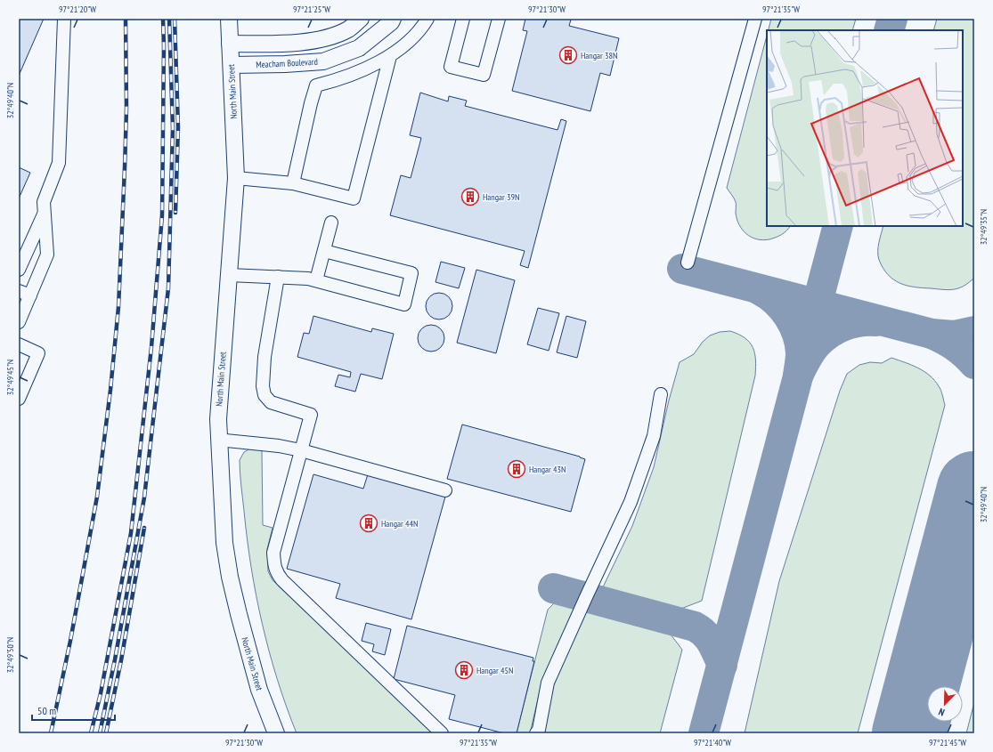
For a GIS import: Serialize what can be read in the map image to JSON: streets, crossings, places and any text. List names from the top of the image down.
{
  "streets": {
    "main road": ["Meacham Boulevard", "North Main Street"]
  },
  "crossings": [
    ["Meacham Boulevard", "North Main Street"]
  ],
  "places": {
    "building": [
      "Hangar 38N",
      "Hangar 39N",
      "Hangar 43N",
      "Hangar 44N",
      "Hangar 45N"
    ]
  },
  "scale_bar": "50 m",
  "north": "bottom left",
  "coordinates": [
    "97°21'20\"W",
    "97°21'25\"W",
    "97°21'30\"W",
    "97°21'35\"W",
    "32°49'40\"N",
    "32°49'35\"N",
    "32°49'45\"N",
    "32°49'50\"N",
    "97°21'40\"W",
    "97°21'45\"W"
  ]
}
